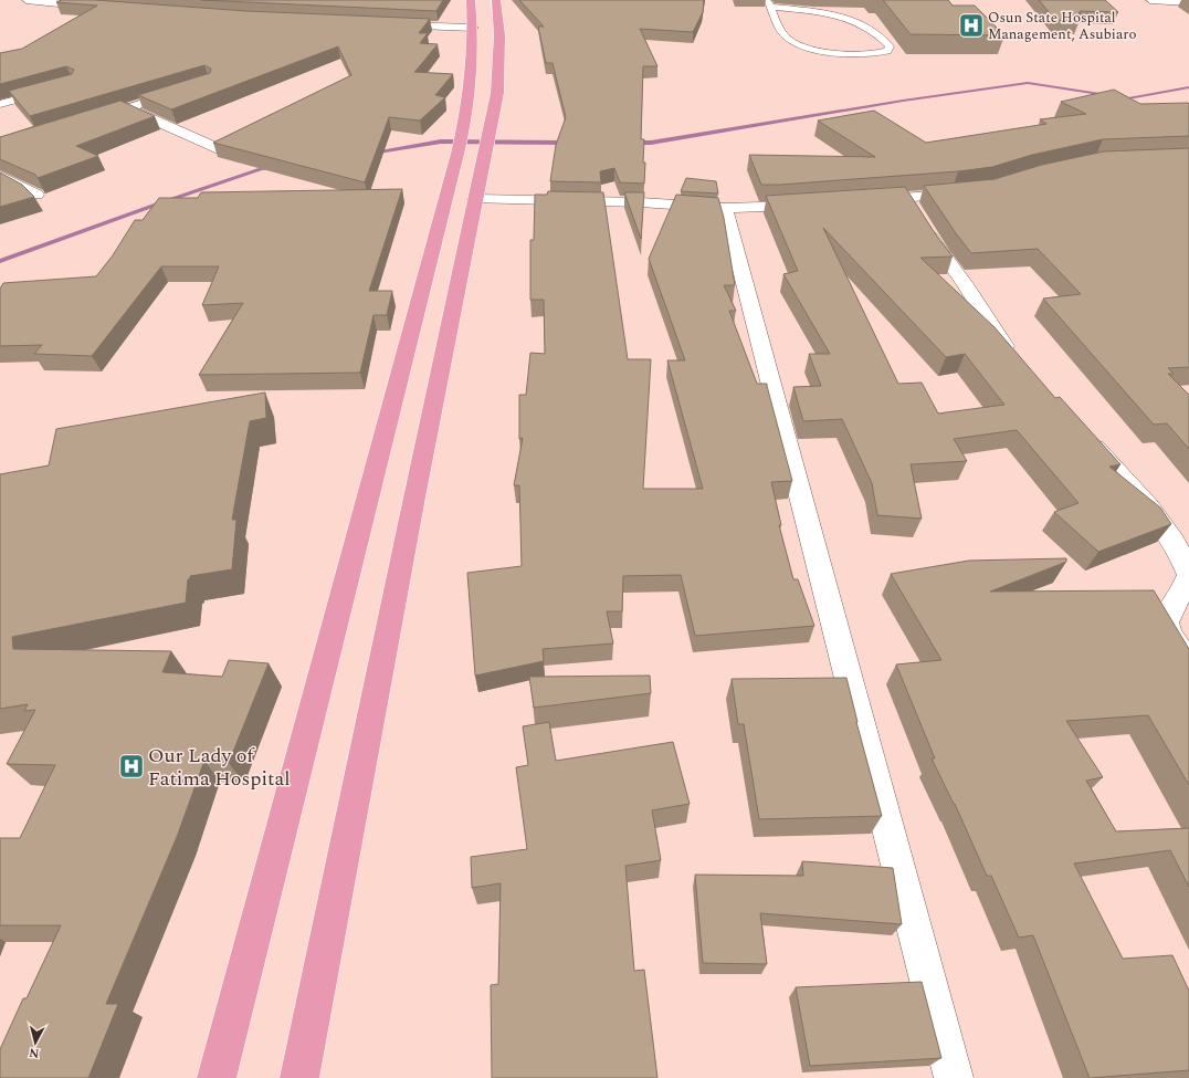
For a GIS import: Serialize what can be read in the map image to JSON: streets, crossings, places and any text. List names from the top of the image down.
{
  "places": {
    "hospital": ["Osun State Hospital Management, Asubiaro", "Our Lady of Fatima Hospital"]
  },
  "north": "bottom"
}
